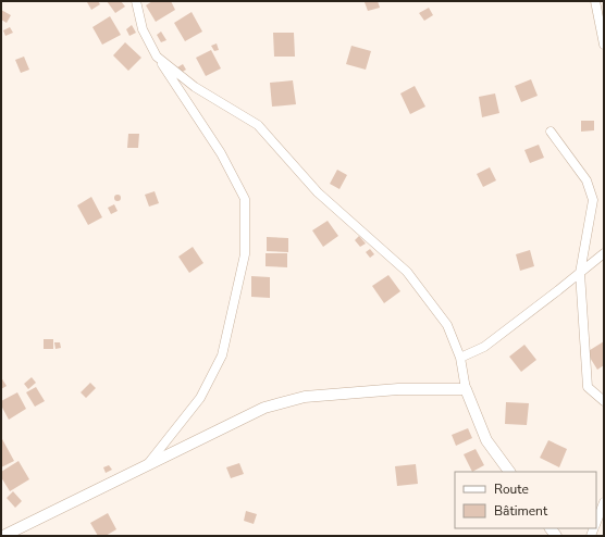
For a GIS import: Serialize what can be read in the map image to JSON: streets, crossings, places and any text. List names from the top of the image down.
{
  "legend": ["Route", "Bâtiment"]
}
